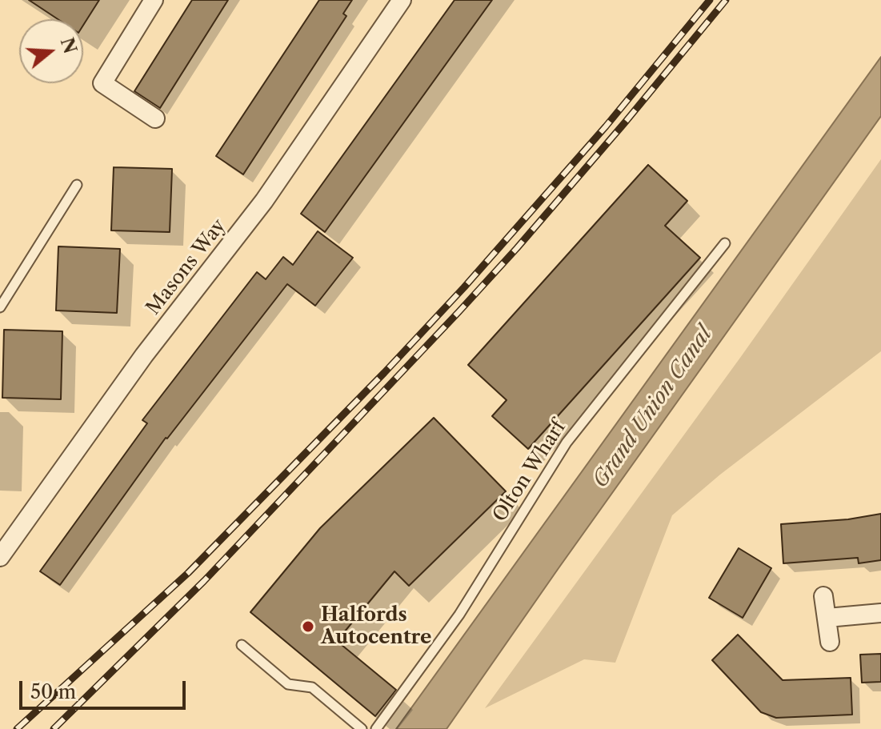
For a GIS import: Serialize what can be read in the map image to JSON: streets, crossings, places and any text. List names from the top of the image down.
{
  "streets": {
    "street": ["Masons Way"],
    "lane": ["Olton Wharf"]
  },
  "water": ["Grand Union Canal"],
  "places": ["Halfords Autocentre"],
  "scale_bar": "50 m",
  "north": "right"
}
